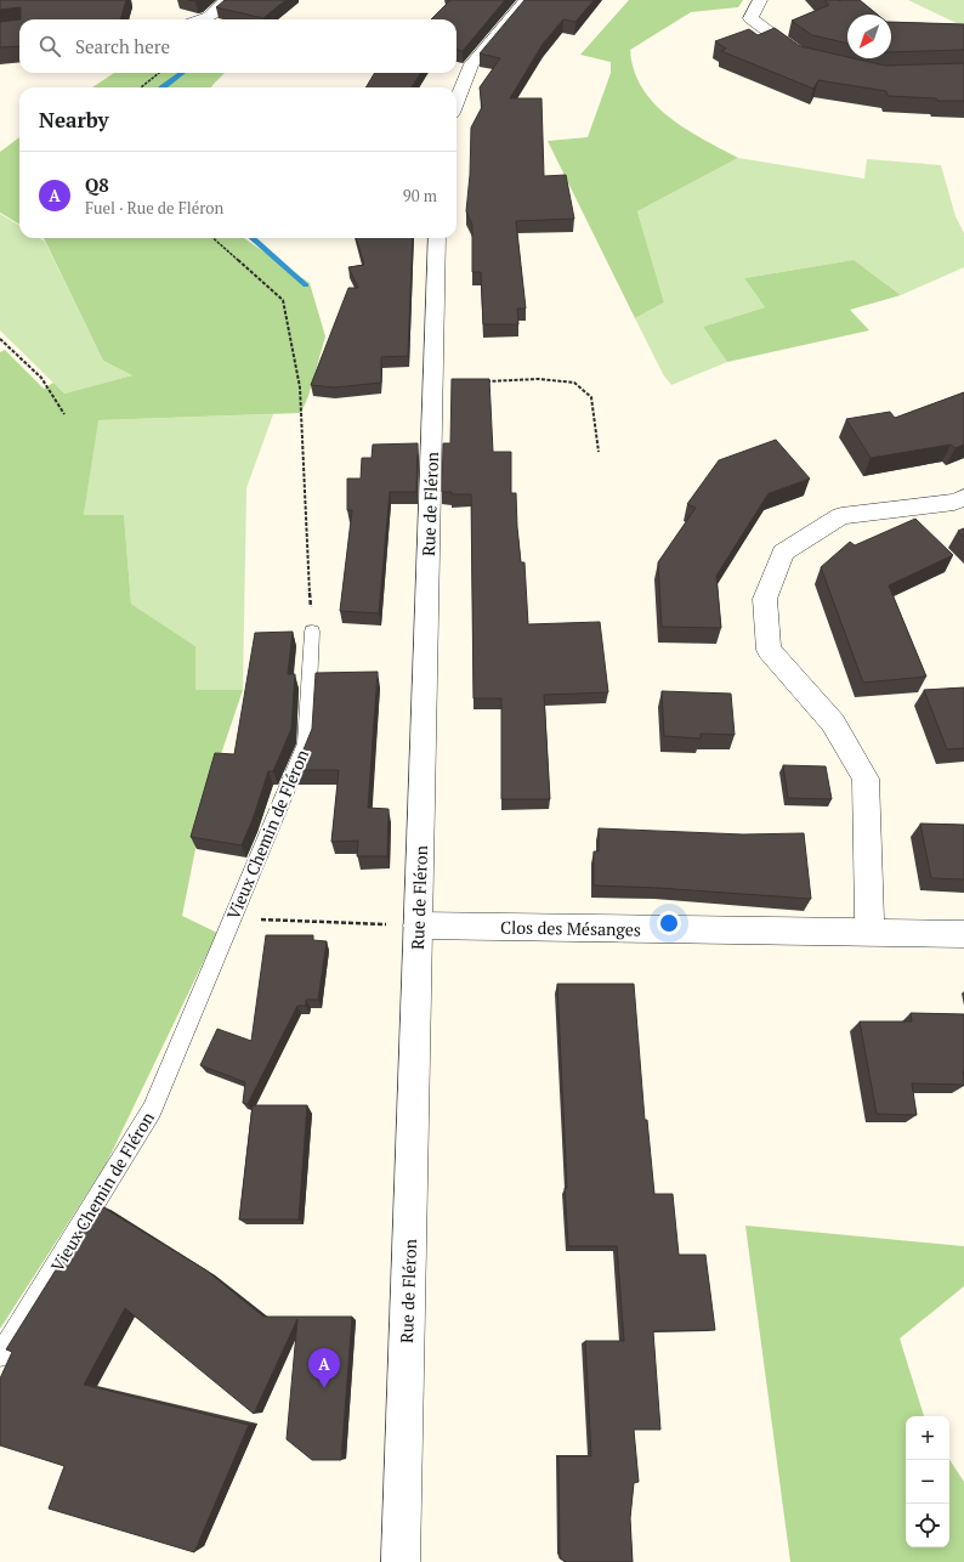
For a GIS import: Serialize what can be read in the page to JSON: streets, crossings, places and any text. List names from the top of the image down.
{
  "streets": {
    "street": ["Rue de Fléron", "Clos des Mésanges"],
    "lane": ["Vieux Chemin de Fléron"]
  },
  "crossings": [
    ["Rue de Fléron", "Clos des Mésanges"]
  ],
  "north": "bottom left",
  "page": {
    "search": "Search here",
    "heading": "Nearby",
    "list": [
      {
        "mark": "A",
        "name": "Q8",
        "note": "Fuel · Rue de Fléron",
        "value": "90 m"
      }
    ],
    "pins": "A",
    "map_buttons": ["+", "−"]
  }
}
